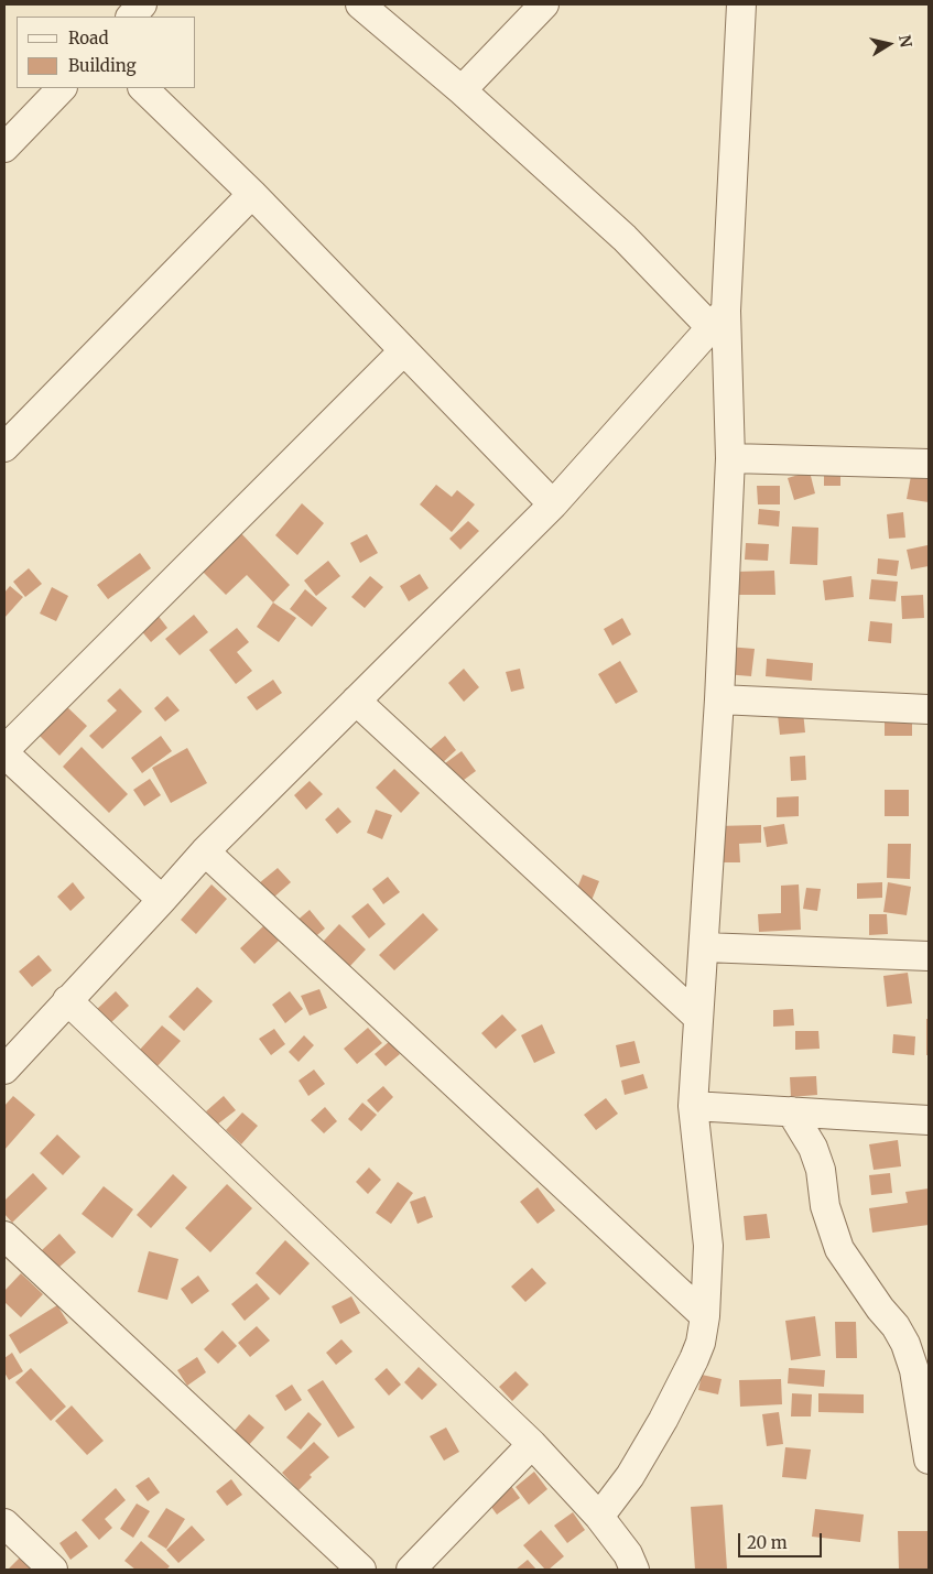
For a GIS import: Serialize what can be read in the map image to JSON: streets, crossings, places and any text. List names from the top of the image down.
{
  "legend": ["Road", "Building"],
  "scale_bar": "20 m",
  "north": "right"
}
